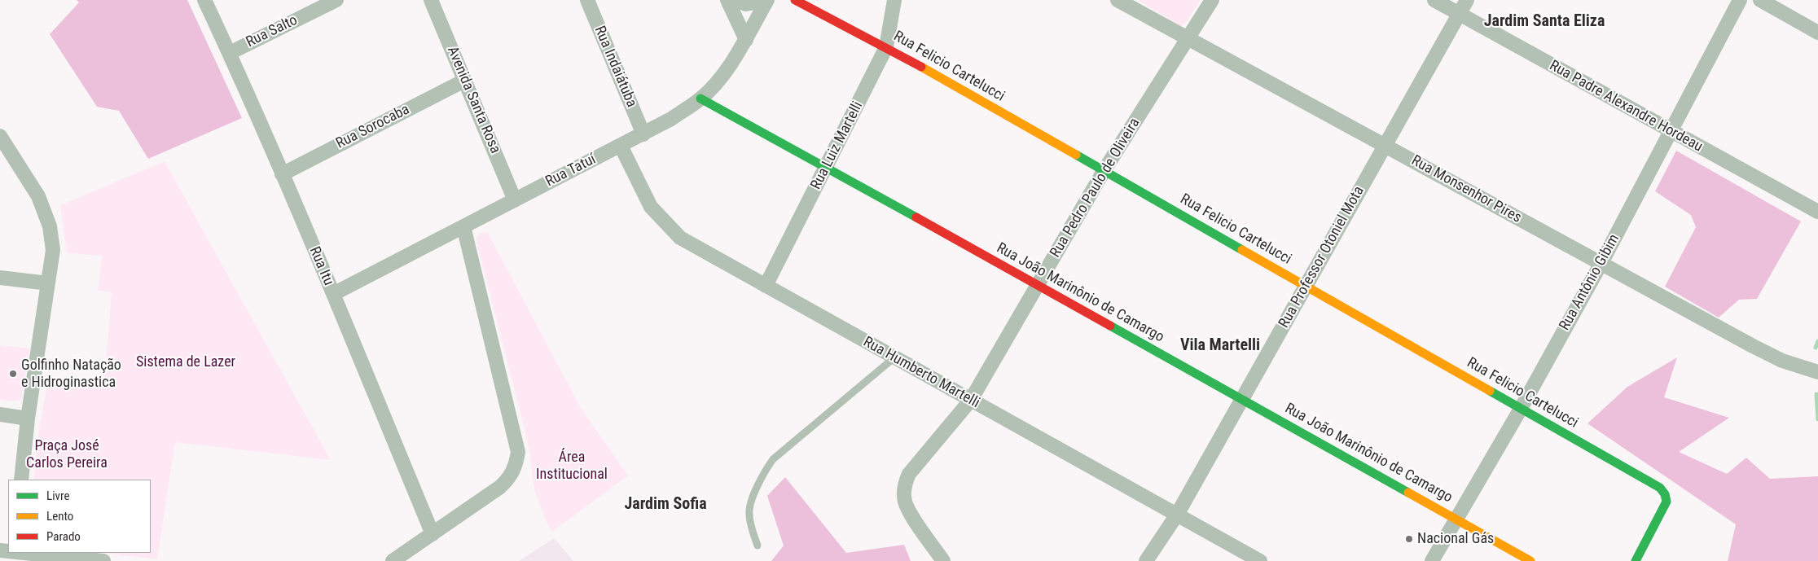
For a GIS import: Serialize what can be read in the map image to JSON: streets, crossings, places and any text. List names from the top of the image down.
{
  "streets": {
    "street": [
      "Rua Salto",
      "Rua Indaiátuba",
      "Rua Felicio Cartelucci",
      "Avenida Santa Rosa",
      "Rua Padre Alexandre Hordeau",
      "Rua Sorocaba",
      "Rua Luiz Martelli",
      "Rua Tatuí",
      "Rua Pedro Paulo de Oliveira",
      "Rua Monsenhor Pires",
      "Rua Professor Otoniel Mota",
      "Rua Itu",
      "Rua Antônio Gibim",
      "Rua João Marinônio de Camargo",
      "Rua Humberto Martelli"
    ]
  },
  "crossings": [
    ["Rua Salto", "Rua Itu"],
    ["Rua Indaiátuba", "Rua Tatuí"],
    ["Rua Felicio Cartelucci", "Rua Luiz Martelli"],
    ["Rua Felicio Cartelucci", "Rua Pedro Paulo de Oliveira"],
    ["Rua Felicio Cartelucci", "Rua Professor Otoniel Mota"],
    ["Rua Felicio Cartelucci", "Rua Antônio Gibim"],
    ["Avenida Santa Rosa", "Rua Sorocaba"],
    ["Avenida Santa Rosa", "Rua Tatuí"],
    ["Rua Padre Alexandre Hordeau", "Rua Professor Otoniel Mota"],
    ["Rua Padre Alexandre Hordeau", "Rua Antônio Gibim"],
    ["Rua Sorocaba", "Rua Itu"],
    ["Rua Luiz Martelli", "Rua João Marinônio de Camargo"],
    ["Rua Luiz Martelli", "Rua Humberto Martelli"],
    ["Rua Tatuí", "Rua Itu"],
    ["Rua Tatuí", "Rua João Marinônio de Camargo"],
    ["Rua Tatuí", "Rua Humberto Martelli"],
    ["Rua Pedro Paulo de Oliveira", "Rua Monsenhor Pires"],
    ["Rua Pedro Paulo de Oliveira", "Rua João Marinônio de Camargo"],
    ["Rua Pedro Paulo de Oliveira", "Rua Humberto Martelli"],
    ["Rua Monsenhor Pires", "Rua Professor Otoniel Mota"],
    ["Rua Monsenhor Pires", "Rua Antônio Gibim"],
    ["Rua Professor Otoniel Mota", "Rua João Marinônio de Camargo"],
    ["Rua Professor Otoniel Mota", "Rua Humberto Martelli"],
    ["Rua Antônio Gibim", "Rua João Marinônio de Camargo"]
  ],
  "districts": ["Jardim Santa Eliza", "Vila Martelli", "Jardim Sofia"],
  "parks": ["Sistema de Lazer", "Praça José Carlos Pereira", "Área Institucional"],
  "places": ["Golfinho Natação e Hidroginastica", "Nacional Gás"],
  "legend": ["Livre", "Lento", "Parado"]
}
